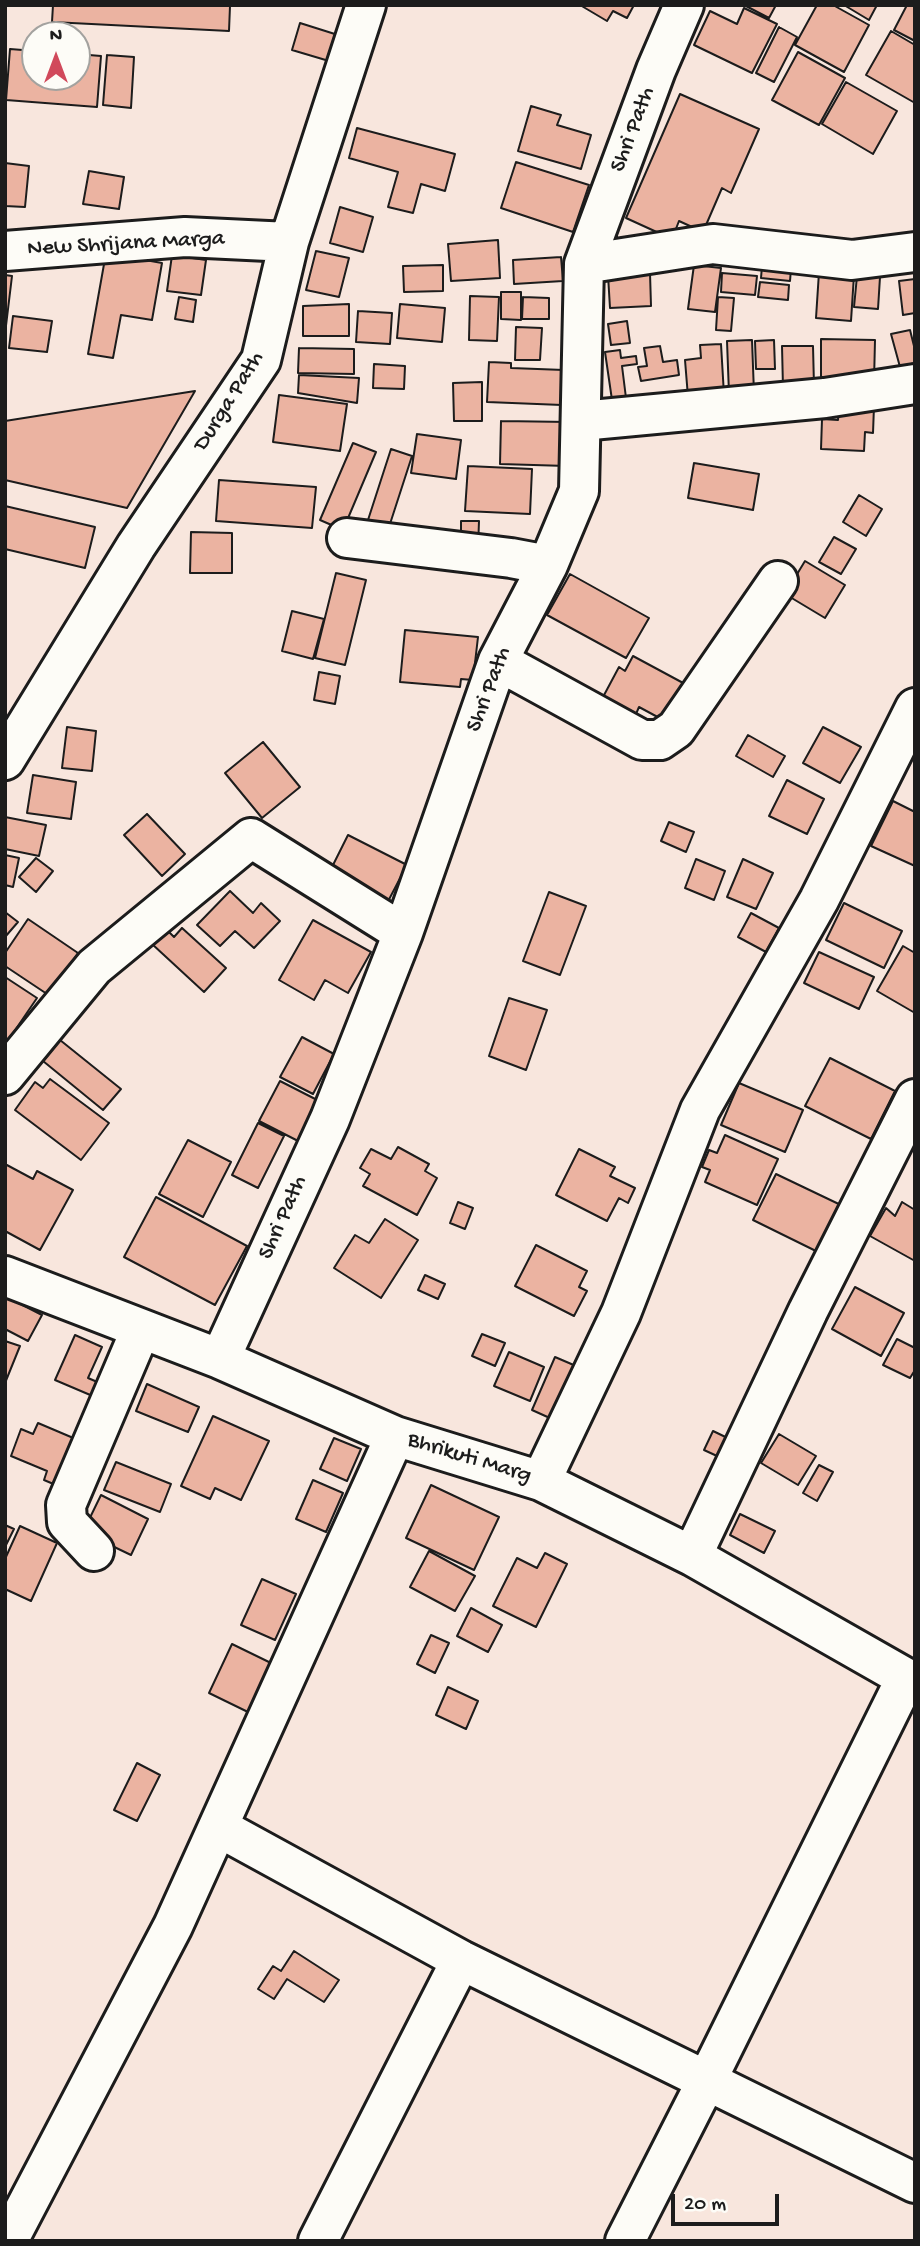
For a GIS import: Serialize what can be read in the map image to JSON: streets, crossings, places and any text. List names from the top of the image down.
{
  "streets": {
    "street": [
      "Shri Path",
      "New Shrijana Marga",
      "Durga Path",
      "Bhrikuti Marg"
    ]
  },
  "crossings": [
    ["Shri Path", "Bhrikuti Marg"],
    ["New Shrijana Marga", "Durga Path"]
  ],
  "scale_bar": "20 m",
  "north": "top"
}
